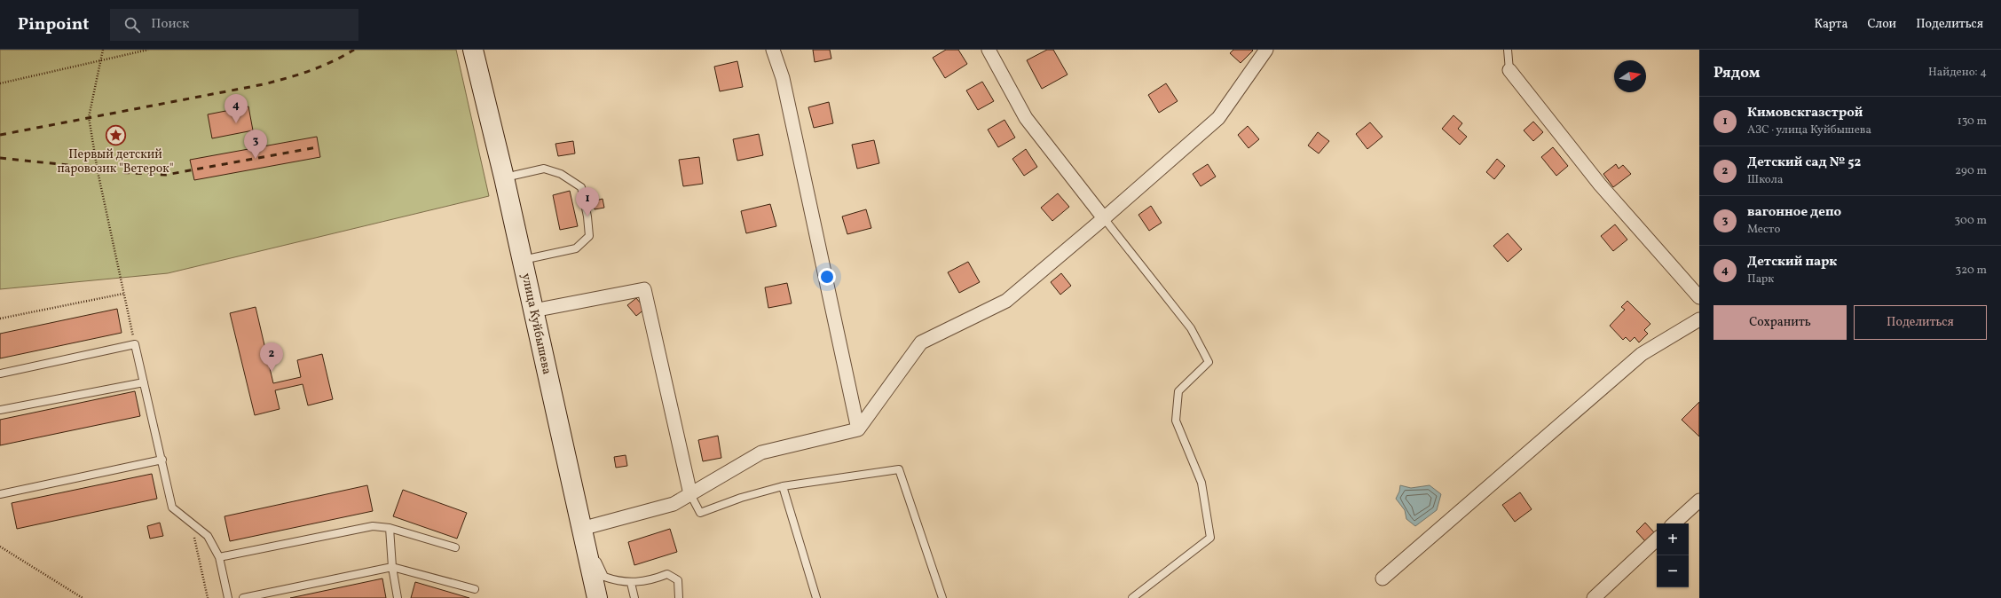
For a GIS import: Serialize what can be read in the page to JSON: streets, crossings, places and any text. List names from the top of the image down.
{
  "streets": {
    "main road": ["улица Куйбышева"]
  },
  "places": {
    "place": ["Первый детский паровозик \"Ветерок\""]
  },
  "north": "right",
  "page": {
    "header": "Pinpoint",
    "search": "Поиск",
    "nav": ["Карта", "Слои", "Поделиться"],
    "heading": ["Рядом", "Найдено: 4"],
    "pins": [
      "4",
      "3",
      "1",
      "2"
    ],
    "list": [
      {
        "mark": "1",
        "name": "Кимовскгазстрой",
        "note": "АЗС · улица Куйбышева",
        "value": "130 m"
      },
      {
        "mark": "2",
        "name": "Детский сад № 52",
        "note": "Школа",
        "value": "290 m"
      },
      {
        "mark": "3",
        "name": "вагонное депо",
        "note": "Место",
        "value": "300 m"
      },
      {
        "mark": "4",
        "name": "Детский парк",
        "note": "Парк",
        "value": "320 m"
      }
    ],
    "buttons": ["Сохранить", "Поделиться"],
    "map_buttons": ["+", "−"]
  }
}
